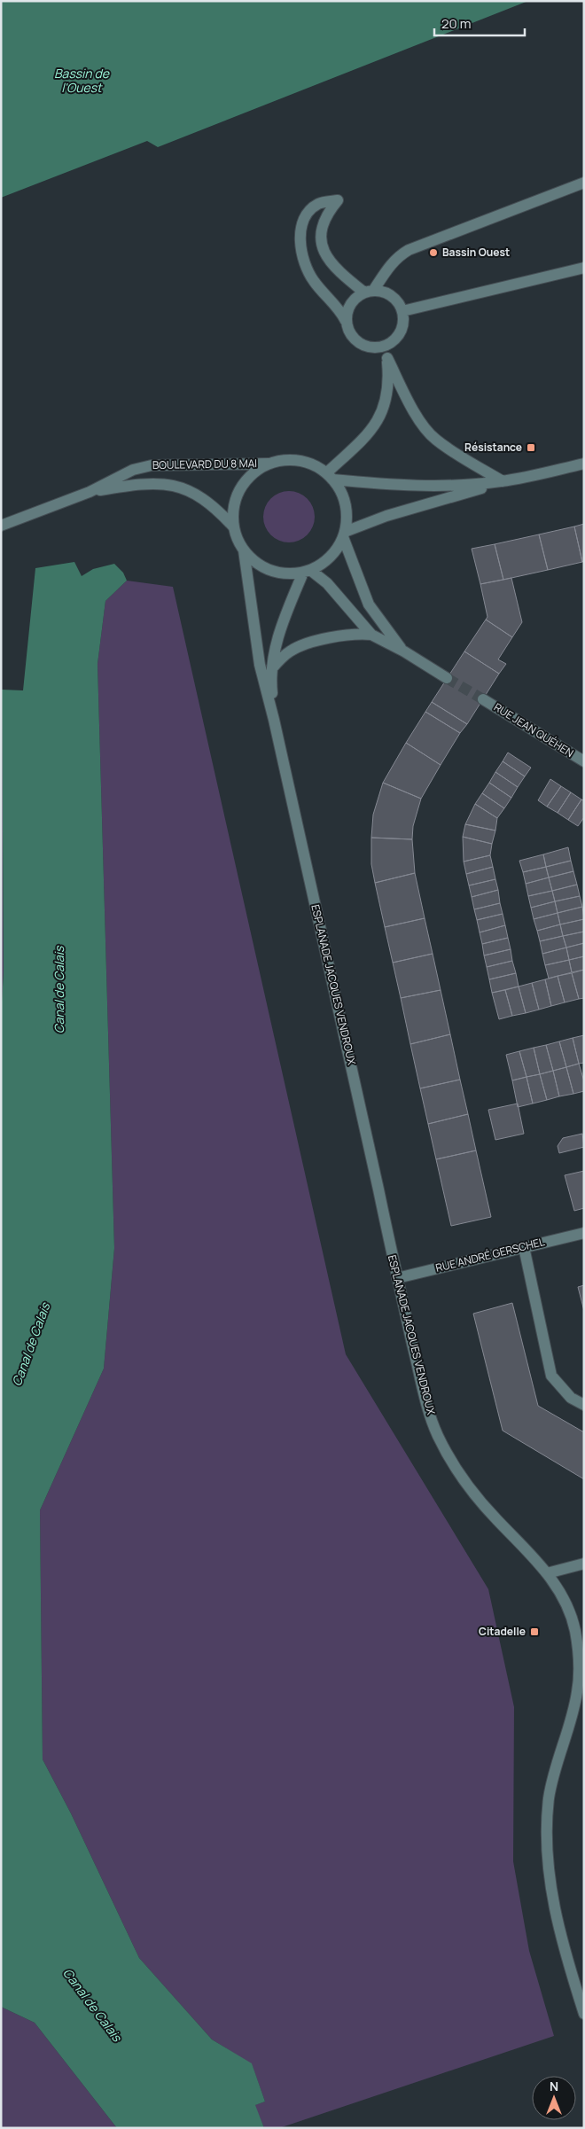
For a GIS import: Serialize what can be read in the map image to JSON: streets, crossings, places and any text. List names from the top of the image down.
{
  "streets": {
    "street": [
      "BOULEVARD DU 8 MAI",
      "RUE JEAN QUÉHEN",
      "ESPLANADE JACQUES VENDROUX",
      "RUE ANDRÉ GERSCHEL"
    ]
  },
  "crossings": [
    ["BOULEVARD DU 8 MAI", "ESPLANADE JACQUES VENDROUX"],
    ["ESPLANADE JACQUES VENDROUX", "RUE ANDRÉ GERSCHEL"]
  ],
  "water": ["Bassin de l'Ouest", "Canal de Calais"],
  "places": {
    "other": ["Bassin Ouest"],
    "transit": ["Résistance", "Citadelle"]
  },
  "scale_bar": "20 m",
  "north": "top"
}
